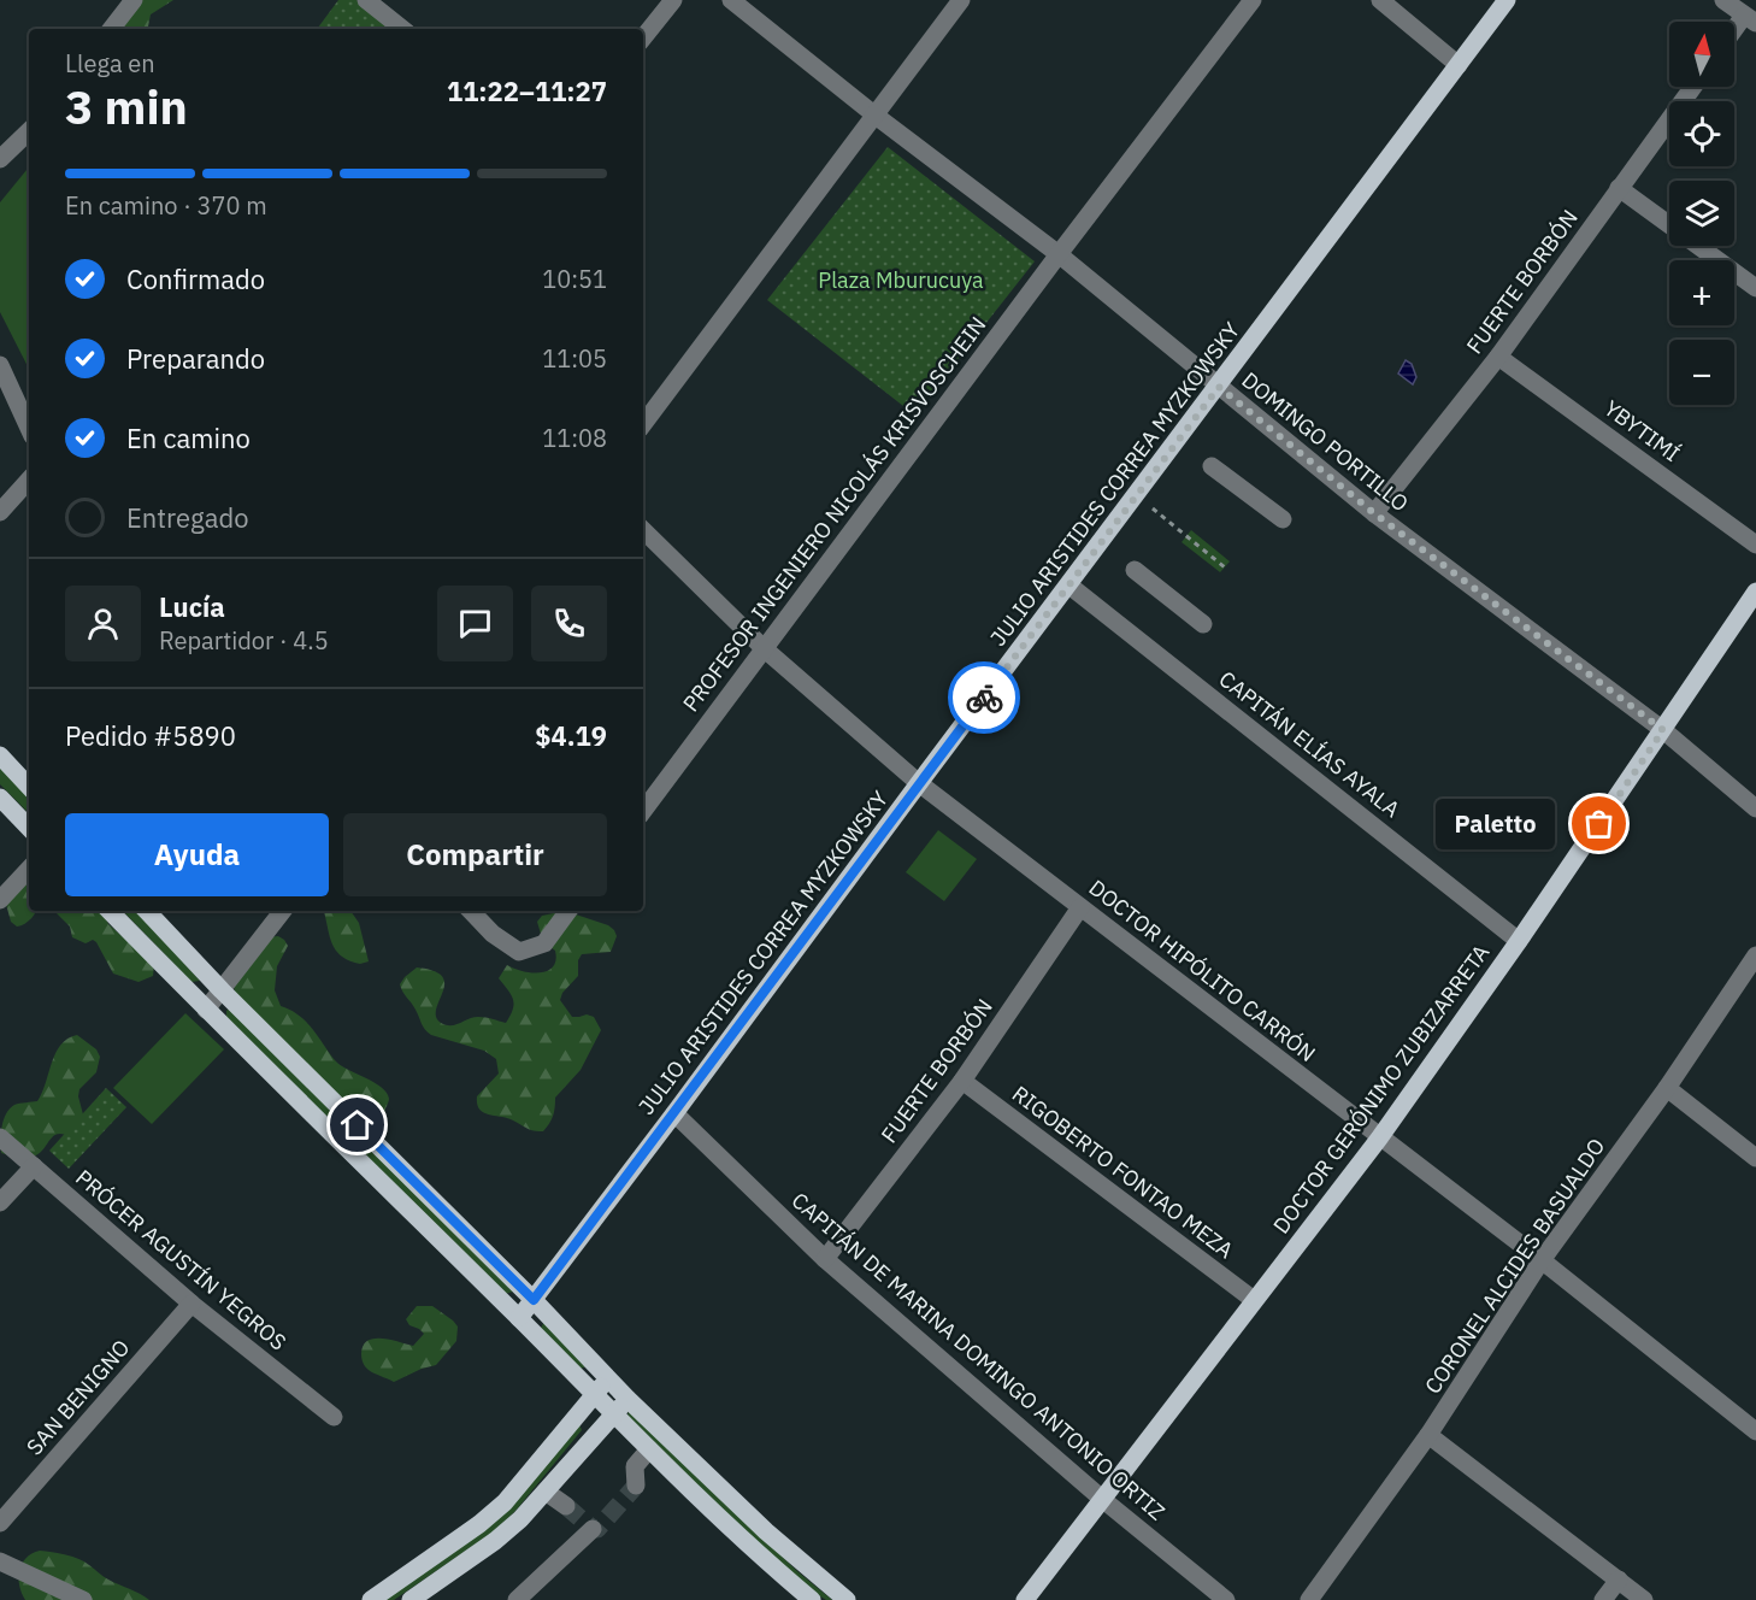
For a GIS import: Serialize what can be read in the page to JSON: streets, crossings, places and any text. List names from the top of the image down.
{
  "streets": {
    "main road": ["JULIO ARISTIDES CORREA MYZKOWSKY", "DOCTOR GERÓNIMO ZUBIZARRETA"],
    "street": [
      "FUERTE BORBÓN",
      "YBYTIMÍ",
      "DOMINGO PORTILLO",
      "PROFESOR INGENIERO NICOLÁS KRISVOSCHEIN",
      "CAPITÁN ELÍAS AYALA",
      "DOCTOR HIPÓLITO CARRÓN",
      "RIGOBERTO FONTAO MEZA",
      "PRÓCER AGUSTÍN YEGROS",
      "CORONEL ALCIDES BASUALDO",
      "CAPITÁN DE MARINA DOMINGO ANTONIO ORTIZ",
      "SAN BENIGNO"
    ]
  },
  "crossings": [
    ["FUERTE BORBÓN", "YBYTIMÍ"],
    ["FUERTE BORBÓN", "DOMINGO PORTILLO"],
    ["FUERTE BORBÓN", "DOCTOR HIPÓLITO CARRÓN"],
    ["FUERTE BORBÓN", "RIGOBERTO FONTAO MEZA"],
    ["FUERTE BORBÓN", "CAPITÁN DE MARINA DOMINGO ANTONIO ORTIZ"],
    ["DOMINGO PORTILLO", "JULIO ARISTIDES CORREA MYZKOWSKY"],
    ["DOMINGO PORTILLO", "PROFESOR INGENIERO NICOLÁS KRISVOSCHEIN"],
    ["DOMINGO PORTILLO", "DOCTOR GERÓNIMO ZUBIZARRETA"],
    ["JULIO ARISTIDES CORREA MYZKOWSKY", "CAPITÁN ELÍAS AYALA"],
    ["JULIO ARISTIDES CORREA MYZKOWSKY", "DOCTOR HIPÓLITO CARRÓN"],
    ["JULIO ARISTIDES CORREA MYZKOWSKY", "CAPITÁN DE MARINA DOMINGO ANTONIO ORTIZ"],
    ["PROFESOR INGENIERO NICOLÁS KRISVOSCHEIN", "DOCTOR HIPÓLITO CARRÓN"],
    ["CAPITÁN ELÍAS AYALA", "DOCTOR GERÓNIMO ZUBIZARRETA"],
    ["DOCTOR HIPÓLITO CARRÓN", "DOCTOR GERÓNIMO ZUBIZARRETA"],
    ["DOCTOR HIPÓLITO CARRÓN", "CORONEL ALCIDES BASUALDO"],
    ["DOCTOR GERÓNIMO ZUBIZARRETA", "RIGOBERTO FONTAO MEZA"],
    ["DOCTOR GERÓNIMO ZUBIZARRETA", "CAPITÁN DE MARINA DOMINGO ANTONIO ORTIZ"],
    ["PRÓCER AGUSTÍN YEGROS", "SAN BENIGNO"]
  ],
  "parks": ["Plaza Mburucuya"],
  "places": ["Paletto"],
  "north": "top",
  "page": {
    "map_buttons": ["+", "−"],
    "heading": ["3 min", "Llega en", "11:22–11:27"],
    "panel": [
      "Lucía",
      "Repartidor · 4.5",
      "Pedido #5890",
      "$4.19"
    ],
    "bar": "En camino · 370 m",
    "list": [
      ["Confirmado", "10:51"],
      ["Preparando", "11:05"],
      ["En camino", "11:08"],
      "Entregado"
    ],
    "bubble": "Paletto",
    "buttons": ["Ayuda", "Compartir"]
  }
}
